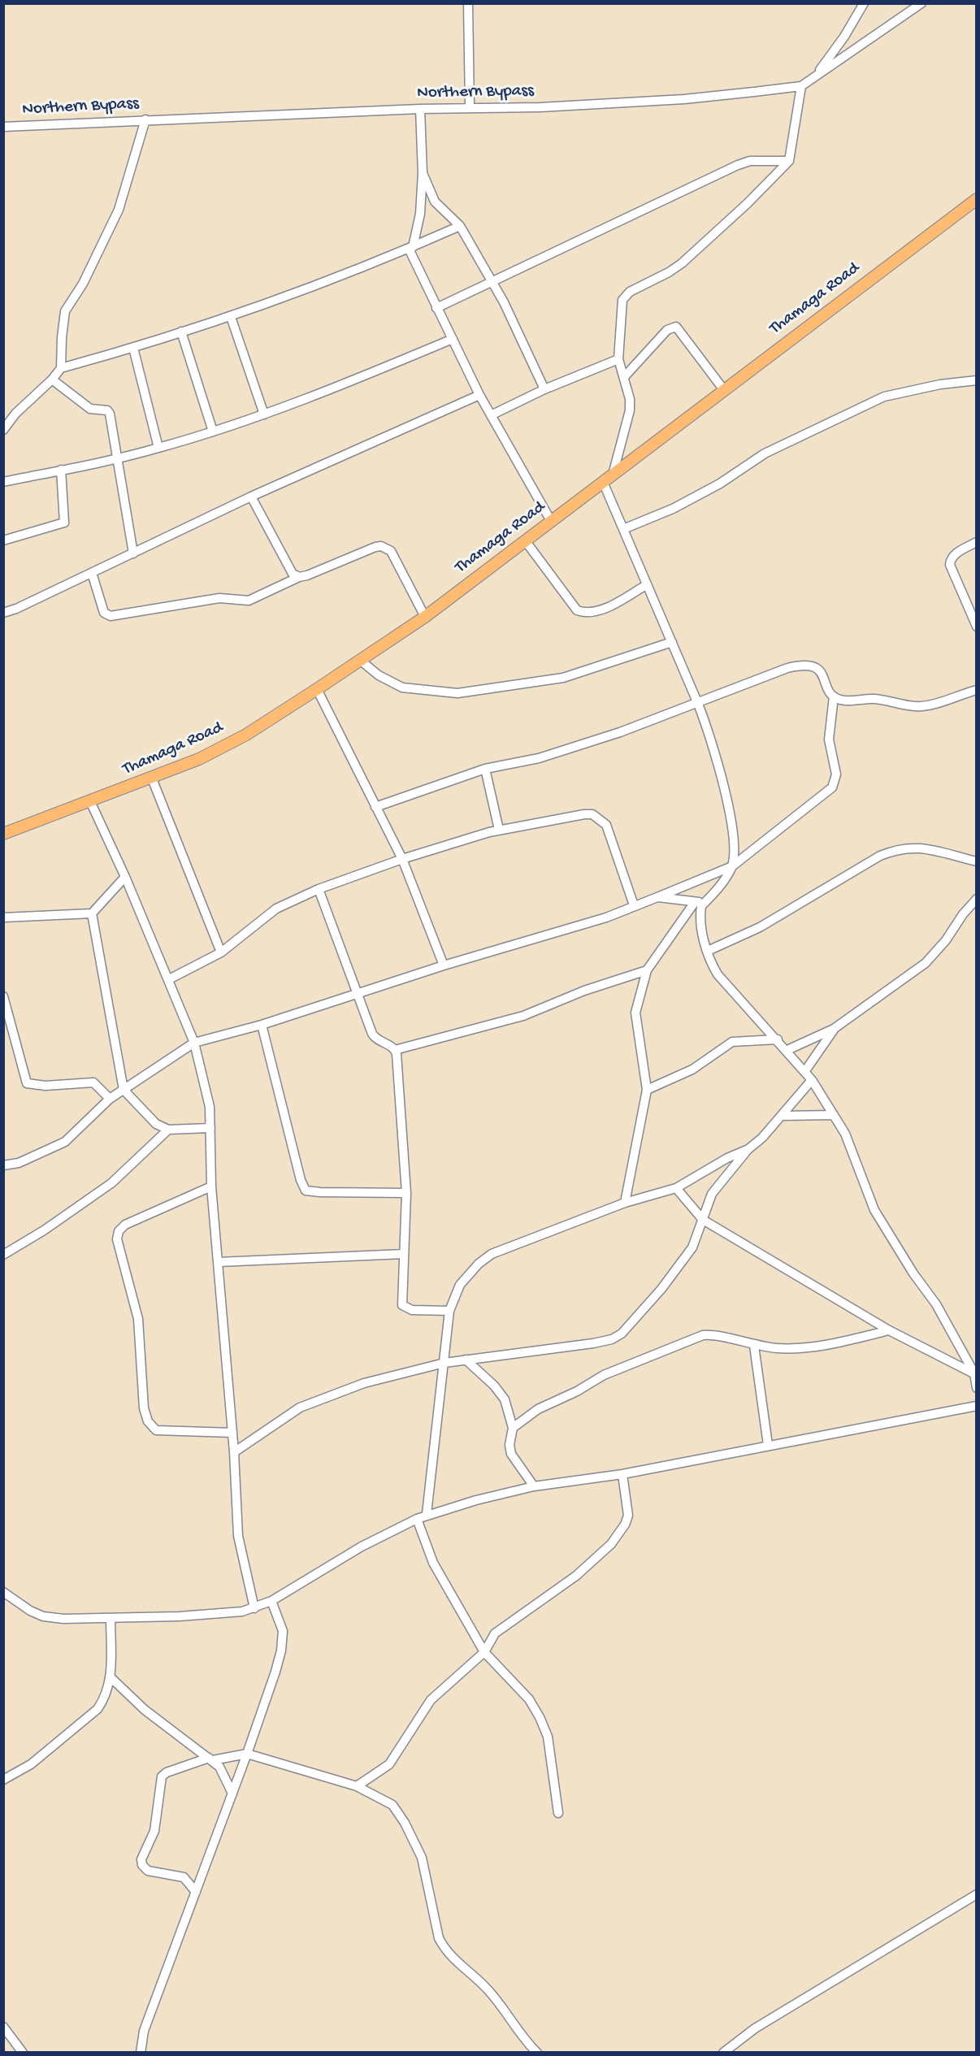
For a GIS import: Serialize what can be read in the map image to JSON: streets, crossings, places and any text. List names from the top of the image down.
{
  "streets": {
    "main road": ["Thamaga Road"],
    "street": ["Northern Bypass"]
  }
}
